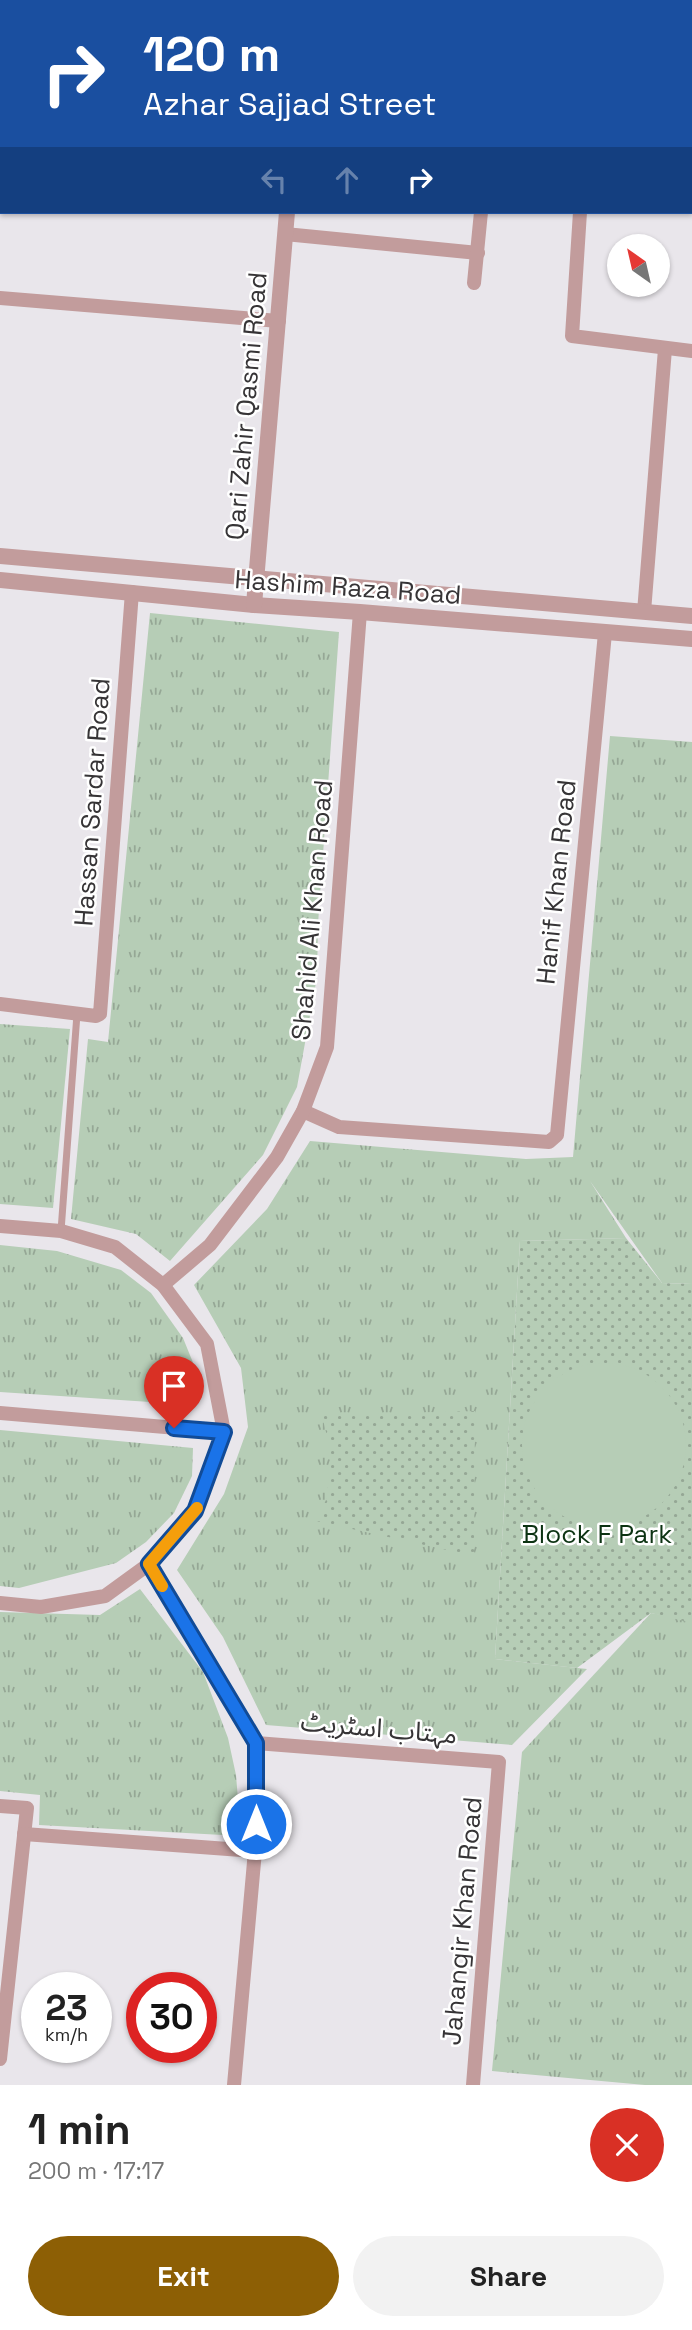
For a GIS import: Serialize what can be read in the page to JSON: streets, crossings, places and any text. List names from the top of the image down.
{
  "streets": {
    "street": [
      "Qari Zahir Qasmi Road",
      "Hashim Raza Road",
      "Hassan Sardar Road",
      "Hanif Khan Road",
      "Shahid Ali Khan Road",
      "مہتاب اسٹریٹ",
      "Jahangir Khan Road"
    ]
  },
  "crossings": [
    ["Qari Zahir Qasmi Road", "Hashim Raza Road"],
    ["Hashim Raza Road", "Hassan Sardar Road"],
    ["Hashim Raza Road", "Hanif Khan Road"],
    ["Hashim Raza Road", "Shahid Ali Khan Road"],
    ["Hanif Khan Road", "Shahid Ali Khan Road"],
    ["مہتاب اسٹریٹ", "Jahangir Khan Road"]
  ],
  "parks": ["Block F Park"],
  "north": "top left",
  "page": {
    "turn": ["120 m", "Azhar Sajjad Street"],
    "speed": "23 km/h",
    "limit": "30",
    "heading": ["1 min", "200 m · 17:17"],
    "buttons": ["Exit", "Share"]
  }
}
